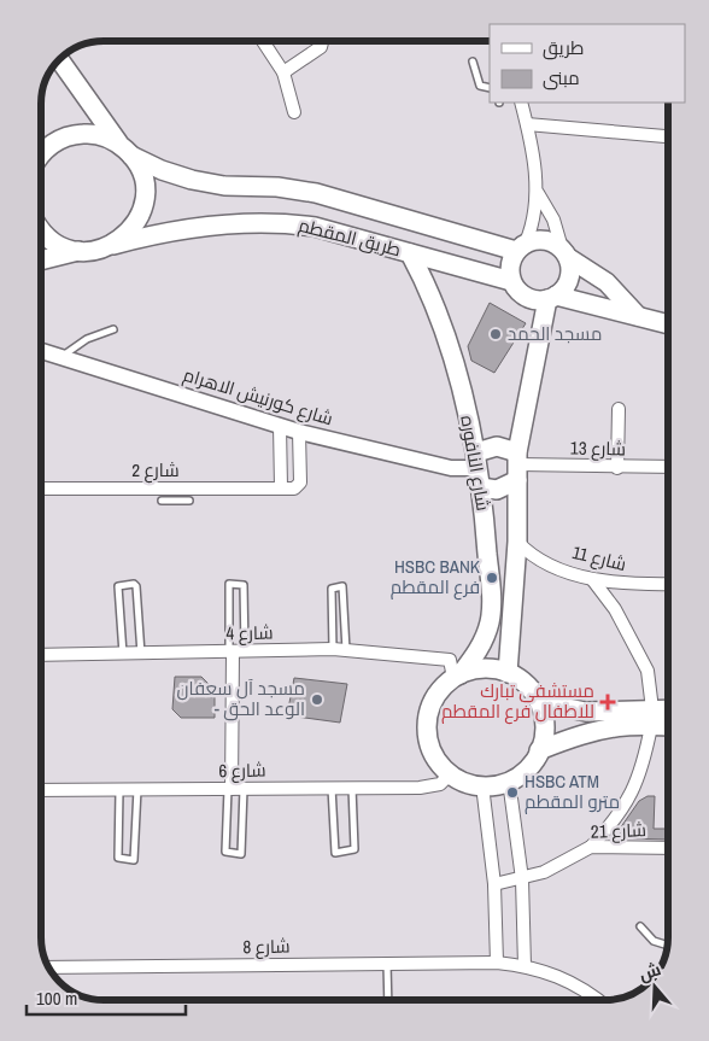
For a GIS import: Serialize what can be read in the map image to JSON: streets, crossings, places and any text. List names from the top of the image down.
{
  "streets": {
    "main road": ["طريق المقطم", "شارع النافوره"],
    "street": [
      "شارع كورنيش الاهرام",
      "شارع 13",
      "شارع 2",
      "شارع 11",
      "شارع 4",
      "شارع 6",
      "شارع 21",
      "شارع 8"
    ]
  },
  "crossings": [
    ["طريق المقطم", "شارع النافوره"],
    ["شارع كورنيش الاهرام", "شارع النافوره"],
    ["شارع 13", "شارع النافوره"],
    ["شارع النافوره", "شارع 11"],
    ["شارع النافوره", "شارع 4"],
    ["شارع النافوره", "شارع 6"],
    ["شارع 4", "شارع 6"]
  ],
  "places": {
    "other": [
      "مسجد الحمد",
      "HSBC BANK فرع المقطم",
      "مسجد آل سعفان - الوعد الحق",
      "HSBC ATM مترو المقطم"
    ],
    "health": ["مستشفى تبارك للاطفال فرع المقطم"]
  },
  "legend": ["طريق", "مبنى"],
  "scale_bar": "100 m",
  "north": "top"
}
